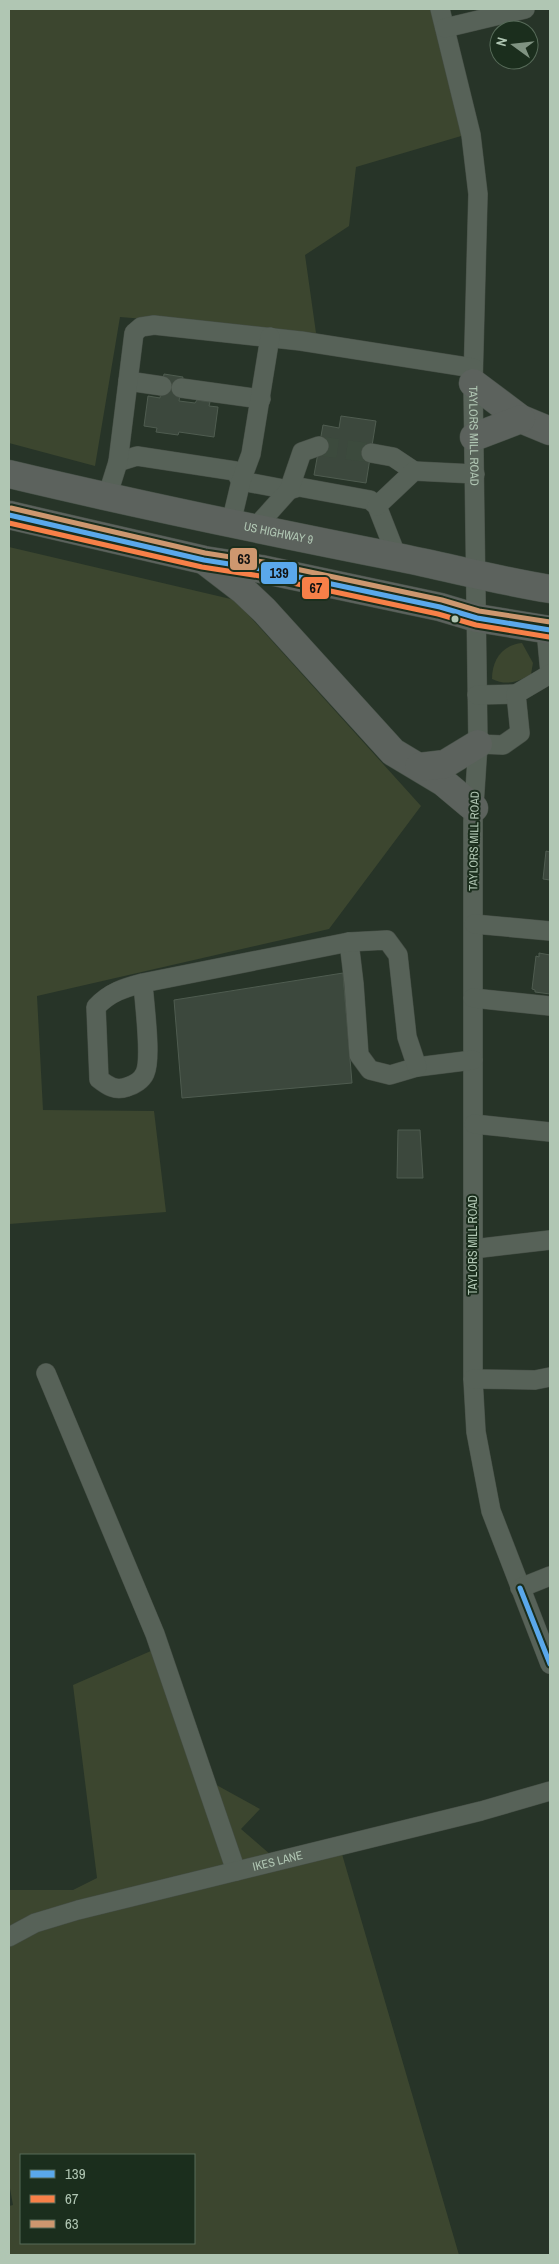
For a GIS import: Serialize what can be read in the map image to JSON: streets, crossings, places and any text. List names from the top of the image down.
{
  "streets": {
    "highway": ["US HIGHWAY 9"],
    "street": ["TAYLORS MILL ROAD", "IKES LANE"]
  },
  "crossings": [
    ["TAYLORS MILL ROAD", "US HIGHWAY 9"]
  ],
  "lines": ["transit line 63", "transit line 139", "transit line 67"],
  "legend": ["139", "67", "63"],
  "north": "left"
}
